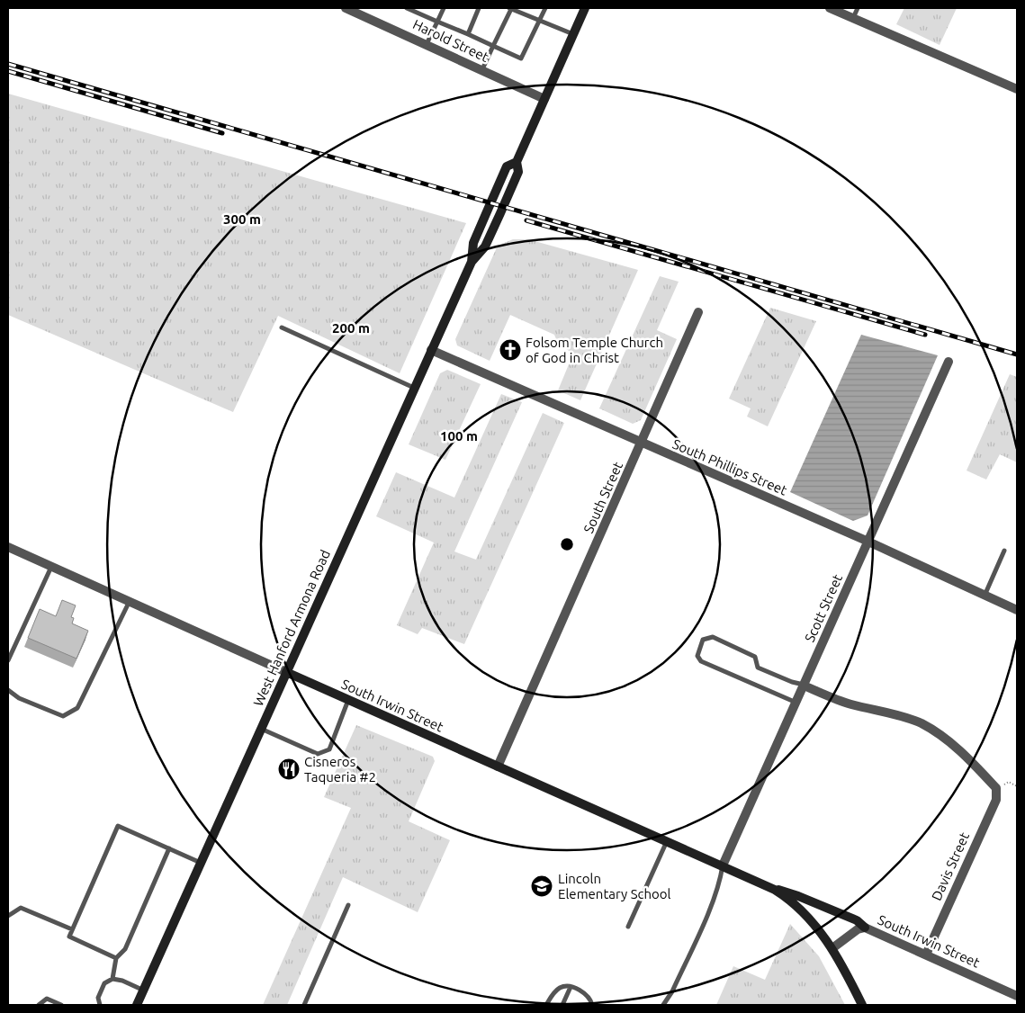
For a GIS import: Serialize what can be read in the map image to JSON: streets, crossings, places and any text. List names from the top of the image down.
{
  "streets": {
    "main road": ["West Hanford Armona Road", "South Irwin Street"],
    "street": [
      "Harold Street",
      "South Phillips Street",
      "South Street",
      "Scott Street",
      "Davis Street"
    ]
  },
  "crossings": [
    ["Harold Street", "West Hanford Armona Road"],
    ["South Phillips Street", "South Street"],
    ["South Phillips Street", "Scott Street"],
    ["South Phillips Street", "West Hanford Armona Road"],
    ["South Street", "South Irwin Street"],
    ["Scott Street", "South Irwin Street"],
    ["West Hanford Armona Road", "South Irwin Street"],
    ["South Irwin Street", "Davis Street"]
  ],
  "places": {
    "church": ["Folsom Temple Church of God in Christ"],
    "restaurant": ["Cisneros Taqueria #2"],
    "school or university": ["Lincoln Elementary School"]
  },
  "rings": ["300 m", "200 m", "100 m"]
}
